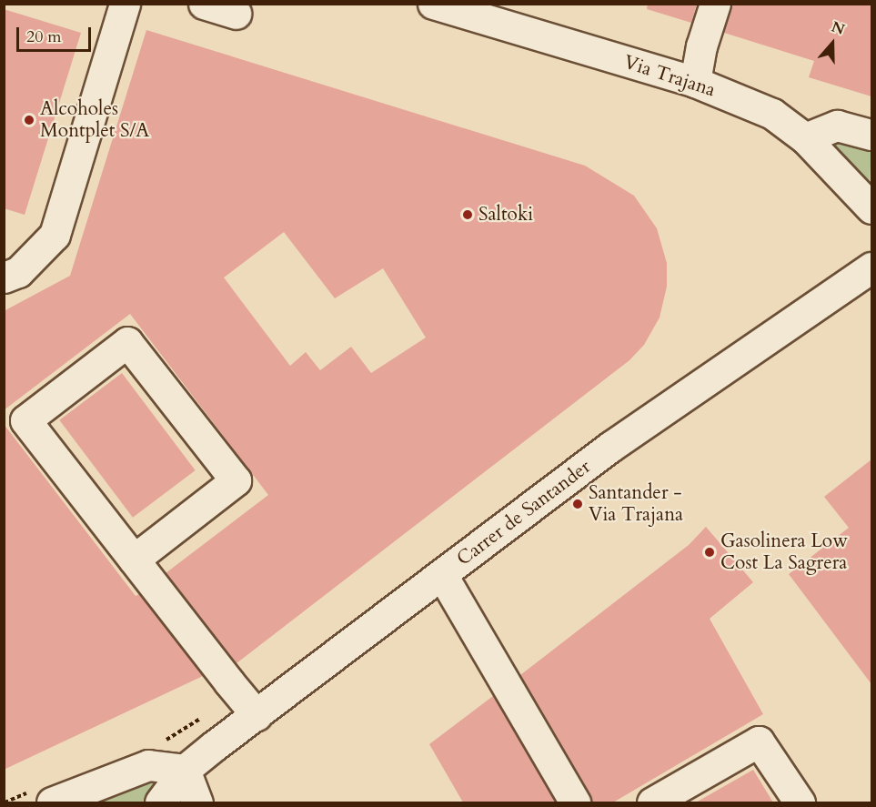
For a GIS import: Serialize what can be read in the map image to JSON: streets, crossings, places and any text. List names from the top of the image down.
{
  "streets": {
    "street": ["Via Trajana", "Carrer de Santander"]
  },
  "places": [
    "Alcoholes Montplet S/A",
    "Saltoki",
    "Santander - Via Trajana",
    "Gasolinera Low Cost La Sagrera"
  ],
  "scale_bar": "20 m",
  "north": "top"
}
